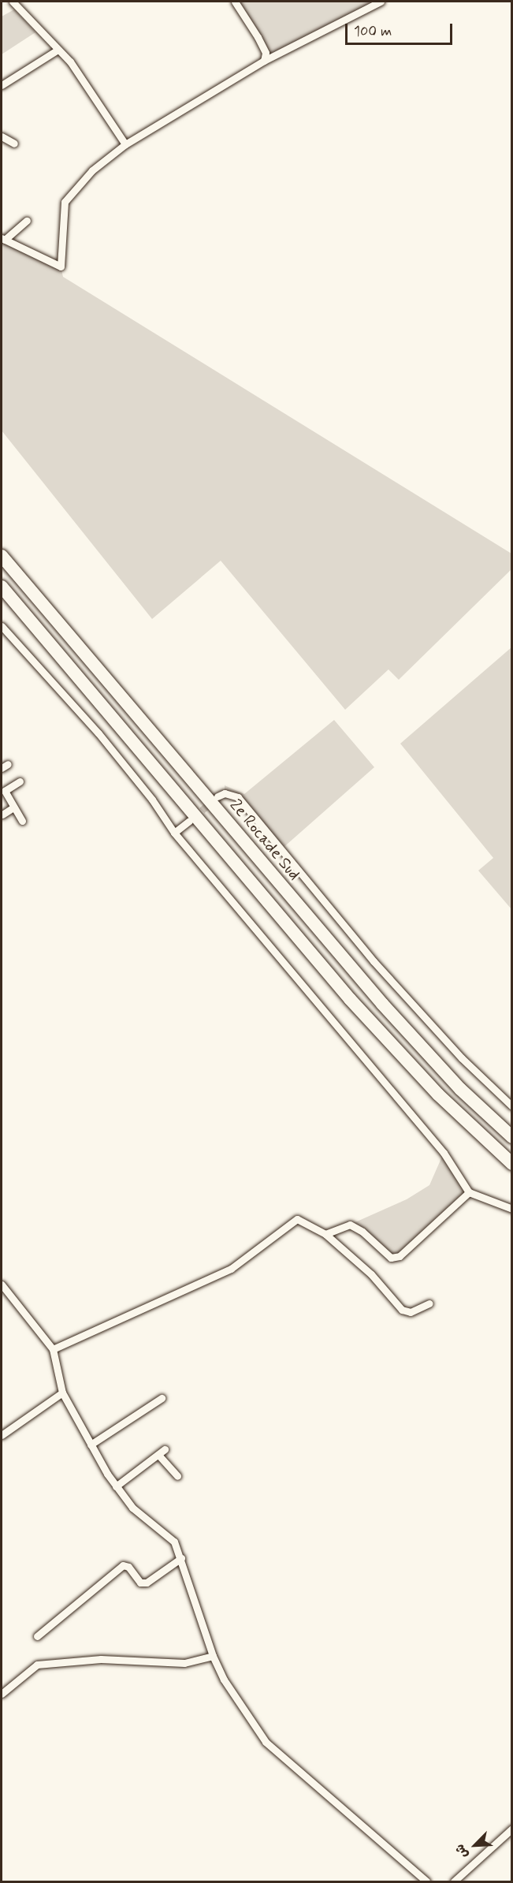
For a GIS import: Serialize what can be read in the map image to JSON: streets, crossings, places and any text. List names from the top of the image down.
{
  "streets": {
    "highway": ["2e Rocade Sud"]
  },
  "scale_bar": "100 m",
  "north": "bottom left"
}
